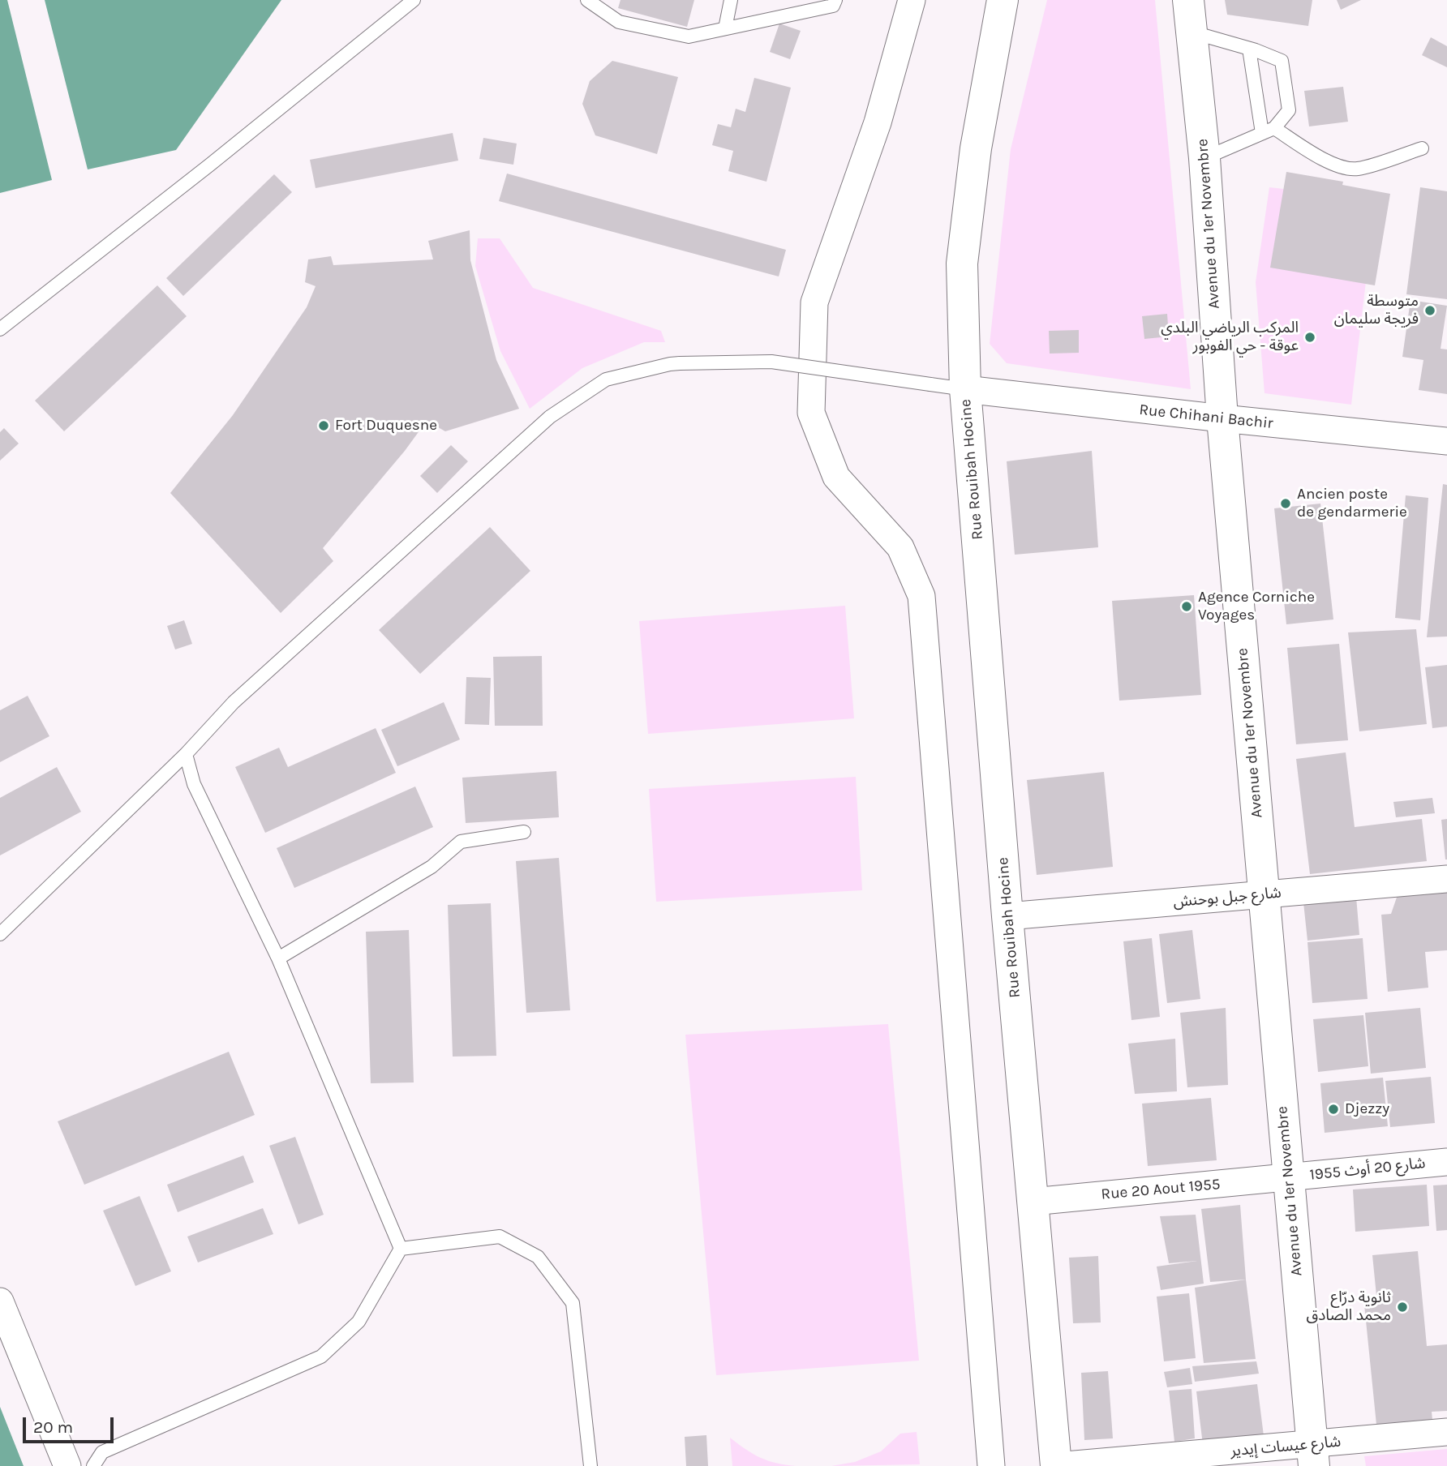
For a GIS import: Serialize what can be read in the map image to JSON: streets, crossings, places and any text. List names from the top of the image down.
{
  "streets": {
    "main road": ["Avenue du 1er Novembre", "Rue Rouibah Hocine"],
    "street": [
      "Rue Chihani Bachir",
      "شارع جبل بوحنش",
      "شارع 20 أوث 1955",
      "Rue 20 Aout 1955",
      "شارع عيسات إيدير"
    ]
  },
  "crossings": [
    ["Avenue du 1er Novembre", "Rue Chihani Bachir"],
    ["Avenue du 1er Novembre", "شارع جبل بوحنش"],
    ["Avenue du 1er Novembre", "شارع 20 أوث 1955"],
    ["Avenue du 1er Novembre", "Rue 20 Aout 1955"],
    ["Avenue du 1er Novembre", "شارع عيسات إيدير"],
    ["Rue Chihani Bachir", "Rue Rouibah Hocine"],
    ["Rue Rouibah Hocine", "شارع جبل بوحنش"],
    ["Rue Rouibah Hocine", "Rue 20 Aout 1955"],
    ["Rue Rouibah Hocine", "شارع عيسات إيدير"],
    ["شارع 20 أوث 1955", "Rue 20 Aout 1955"]
  ],
  "places": [
    "متوسطة فريجة سليمان",
    "المركب الرياضي البلدي عوقة - حي الفوبور",
    "Fort Duquesne",
    "Ancien poste de gendarmerie",
    "Agence Corniche Voyages",
    "Djezzy",
    "ثانوية درّاع محمد الصادق"
  ],
  "scale_bar": "20 m"
}
